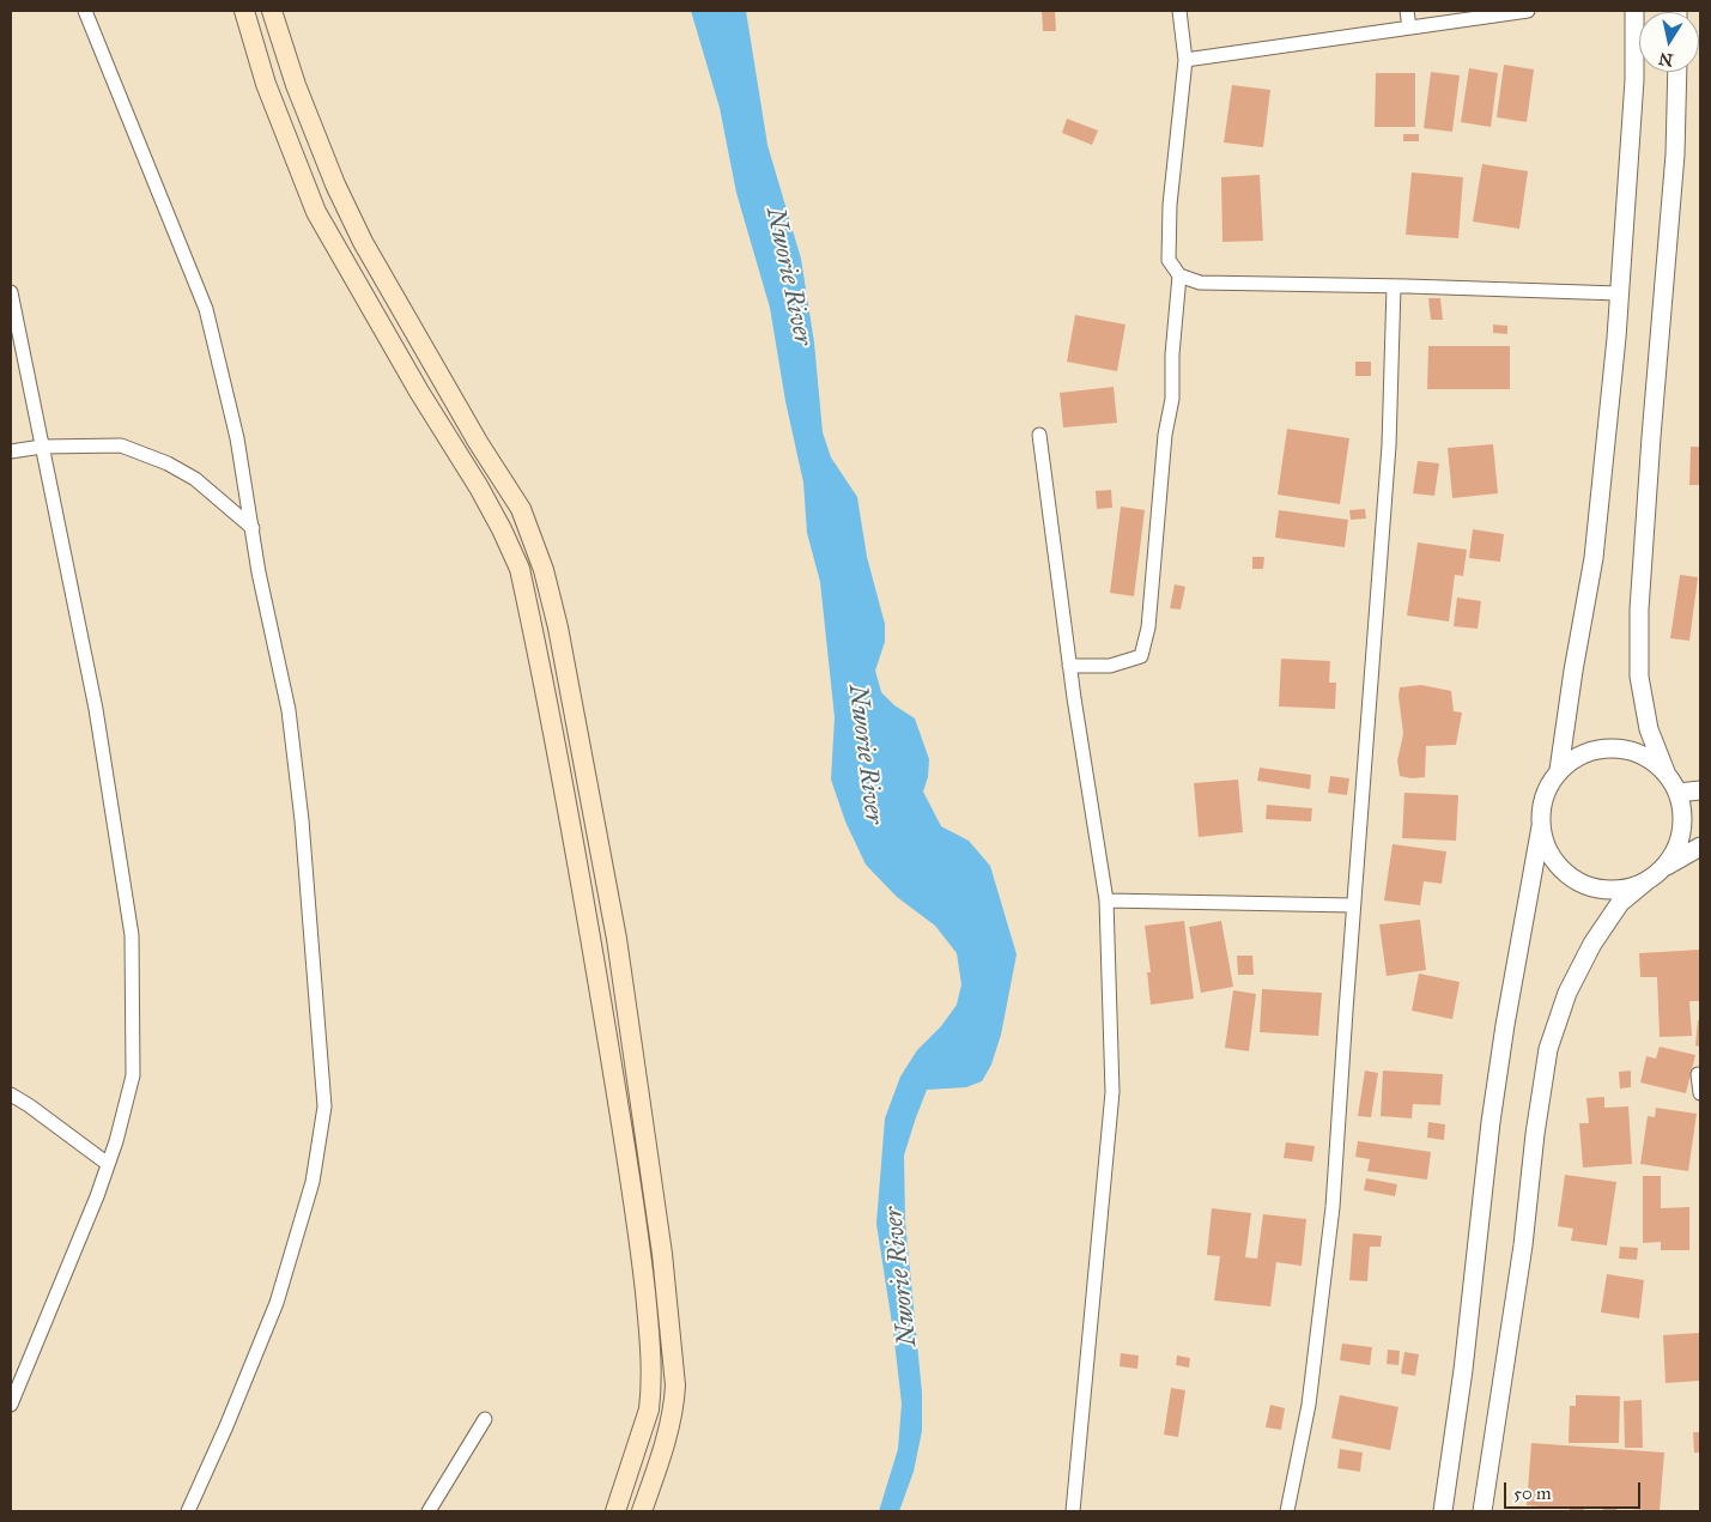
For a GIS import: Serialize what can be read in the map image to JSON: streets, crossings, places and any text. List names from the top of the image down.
{
  "water": ["Nworie River"],
  "scale_bar": "50 m",
  "north": "bottom"
}
